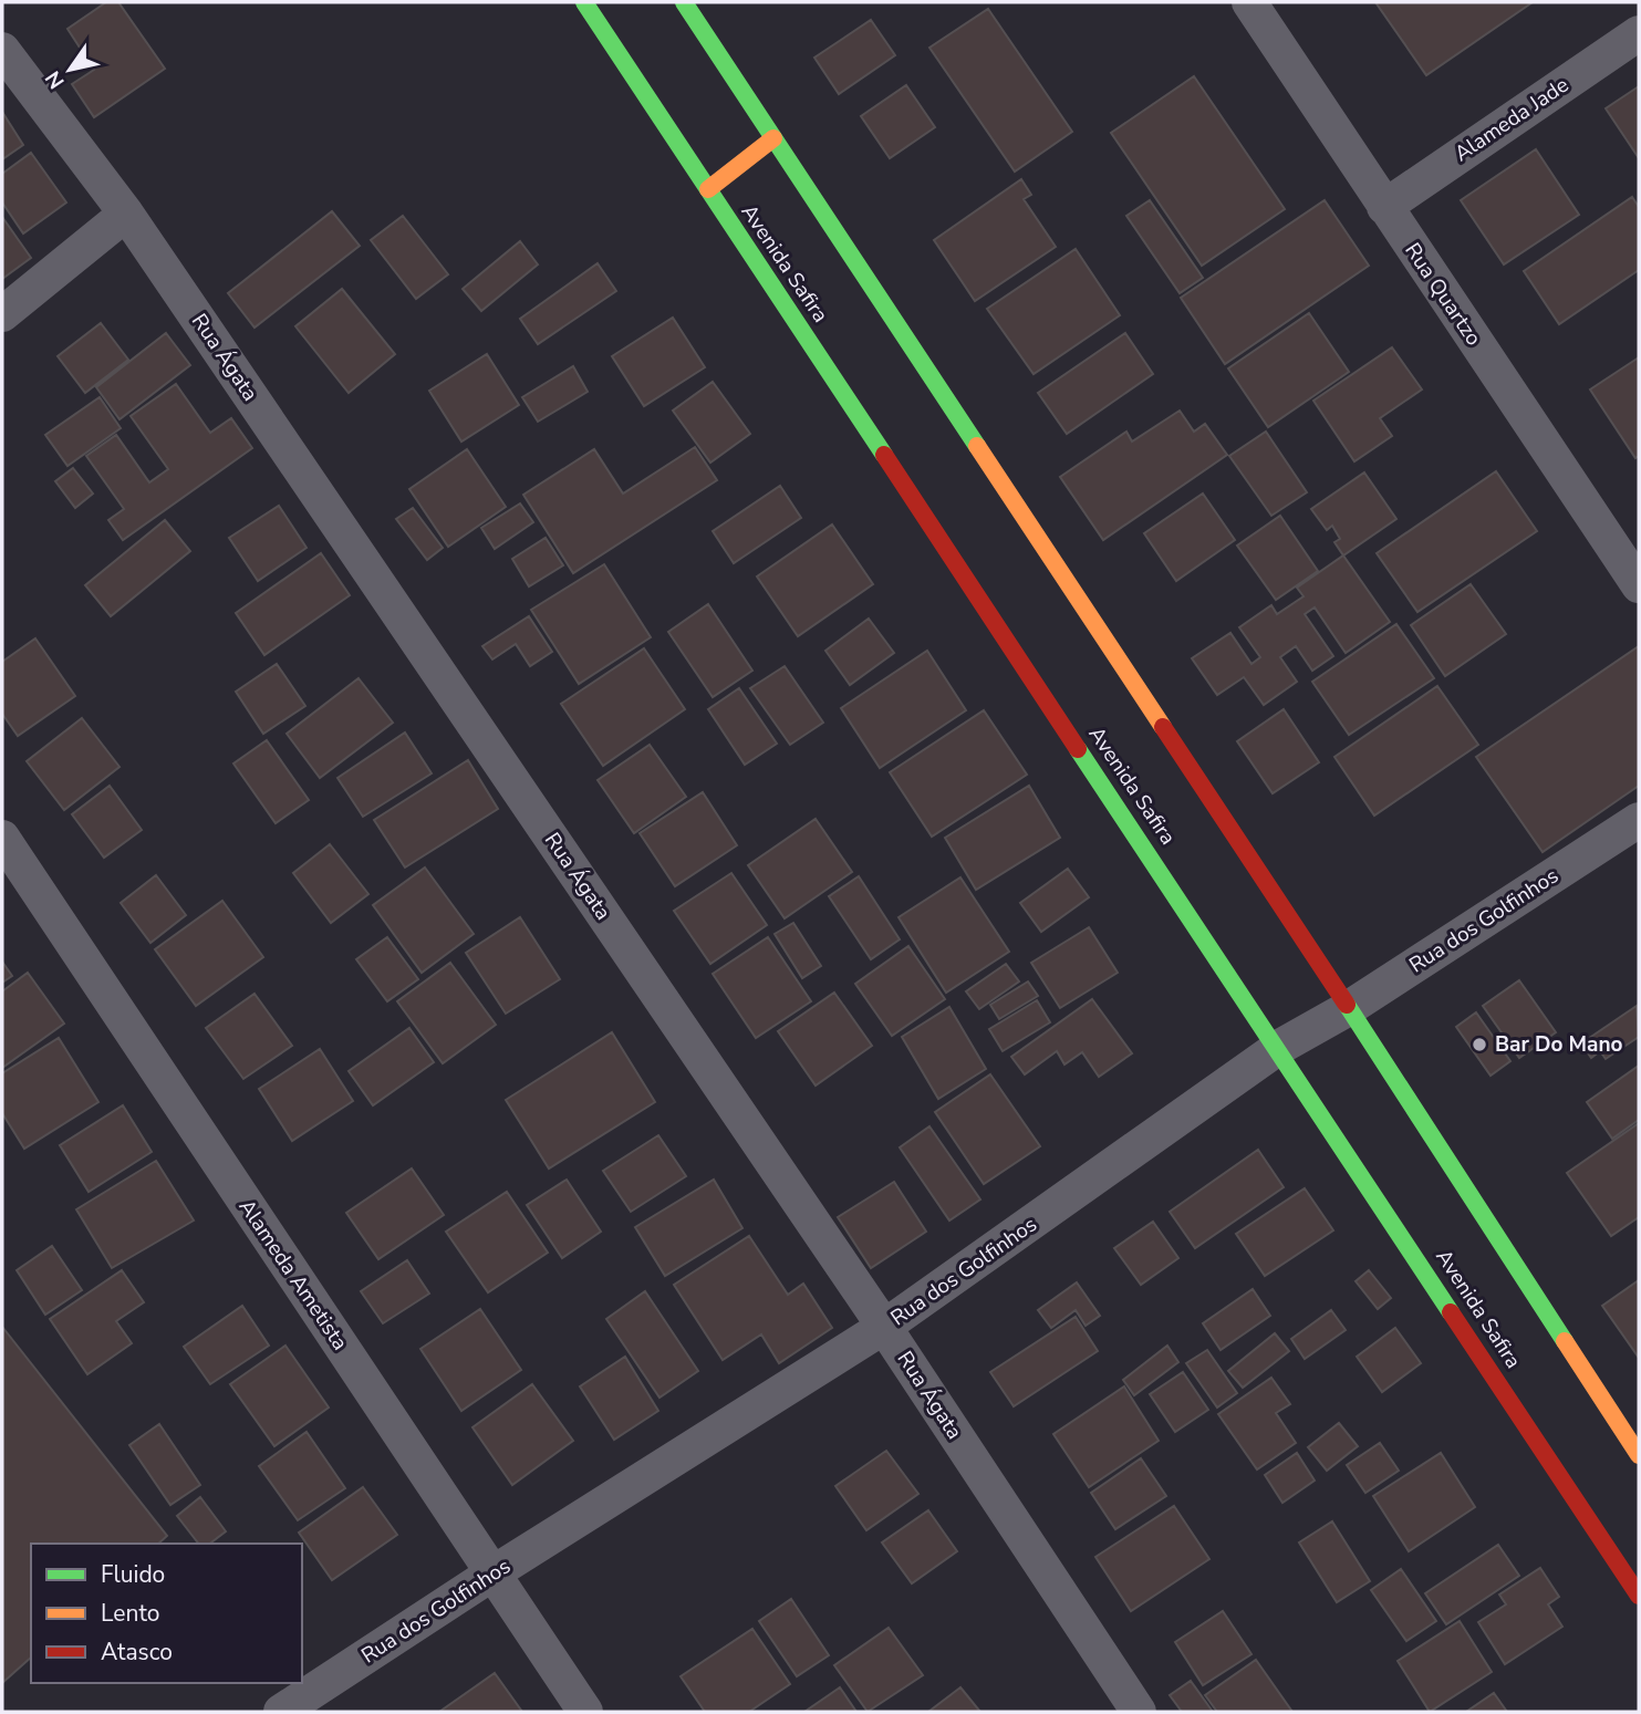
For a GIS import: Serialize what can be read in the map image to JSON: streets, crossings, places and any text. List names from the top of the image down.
{
  "streets": {
    "street": [
      "Alameda Jade",
      "Avenida Safira",
      "Rua Quartzo",
      "Rua Ágata",
      "Rua dos Golfinhos",
      "Alameda Ametista"
    ]
  },
  "crossings": [
    ["Alameda Jade", "Rua Quartzo"],
    ["Avenida Safira", "Rua dos Golfinhos"],
    ["Rua Ágata", "Rua dos Golfinhos"],
    ["Rua dos Golfinhos", "Alameda Ametista"]
  ],
  "places": ["Bar Do Mano"],
  "legend": ["Fluido", "Lento", "Atasco"],
  "north": "bottom left"
}
